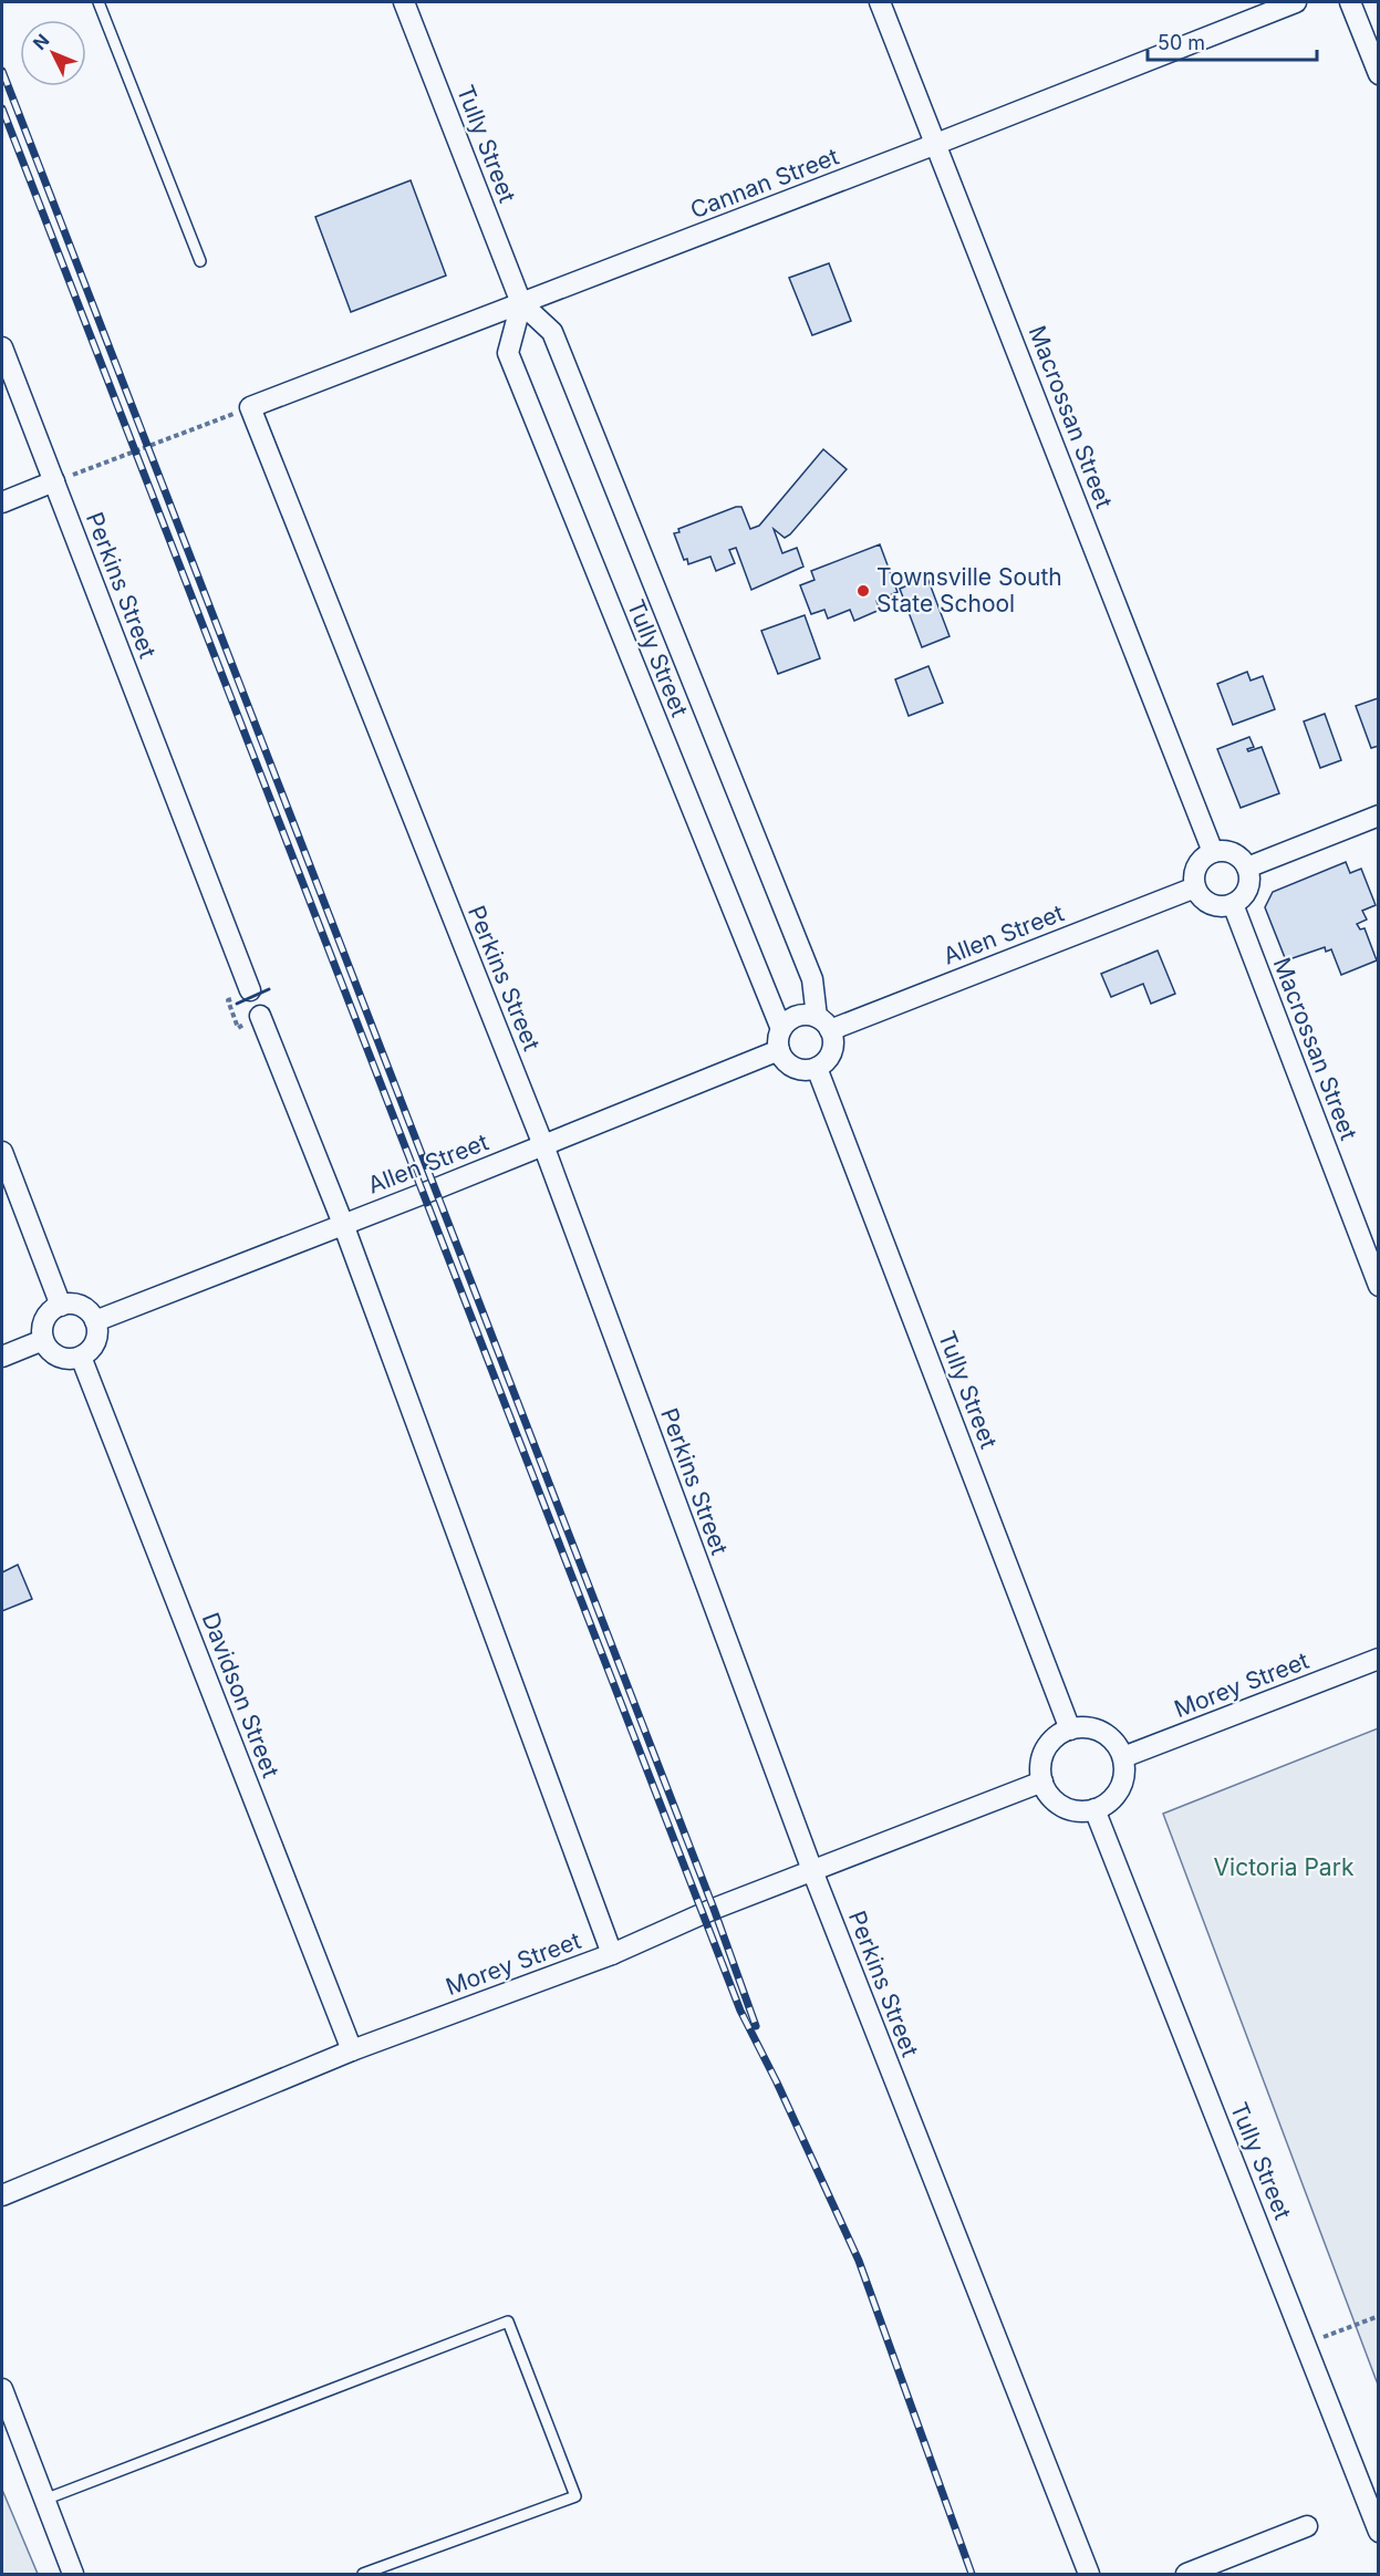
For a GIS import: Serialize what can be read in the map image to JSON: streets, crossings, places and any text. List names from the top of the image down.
{
  "streets": {
    "street": [
      "Tully Street",
      "Cannan Street",
      "Macrossan Street",
      "Perkins Street",
      "Allen Street",
      "Morey Street",
      "Davidson Street"
    ]
  },
  "crossings": [
    ["Tully Street", "Cannan Street"],
    ["Tully Street", "Allen Street"],
    ["Tully Street", "Morey Street"],
    ["Cannan Street", "Macrossan Street"],
    ["Cannan Street", "Perkins Street"],
    ["Macrossan Street", "Allen Street"],
    ["Perkins Street", "Allen Street"],
    ["Perkins Street", "Morey Street"],
    ["Allen Street", "Davidson Street"],
    ["Morey Street", "Davidson Street"]
  ],
  "parks": ["Victoria Park"],
  "places": ["Townsville South State School"],
  "scale_bar": "50 m",
  "north": "top left"
}
